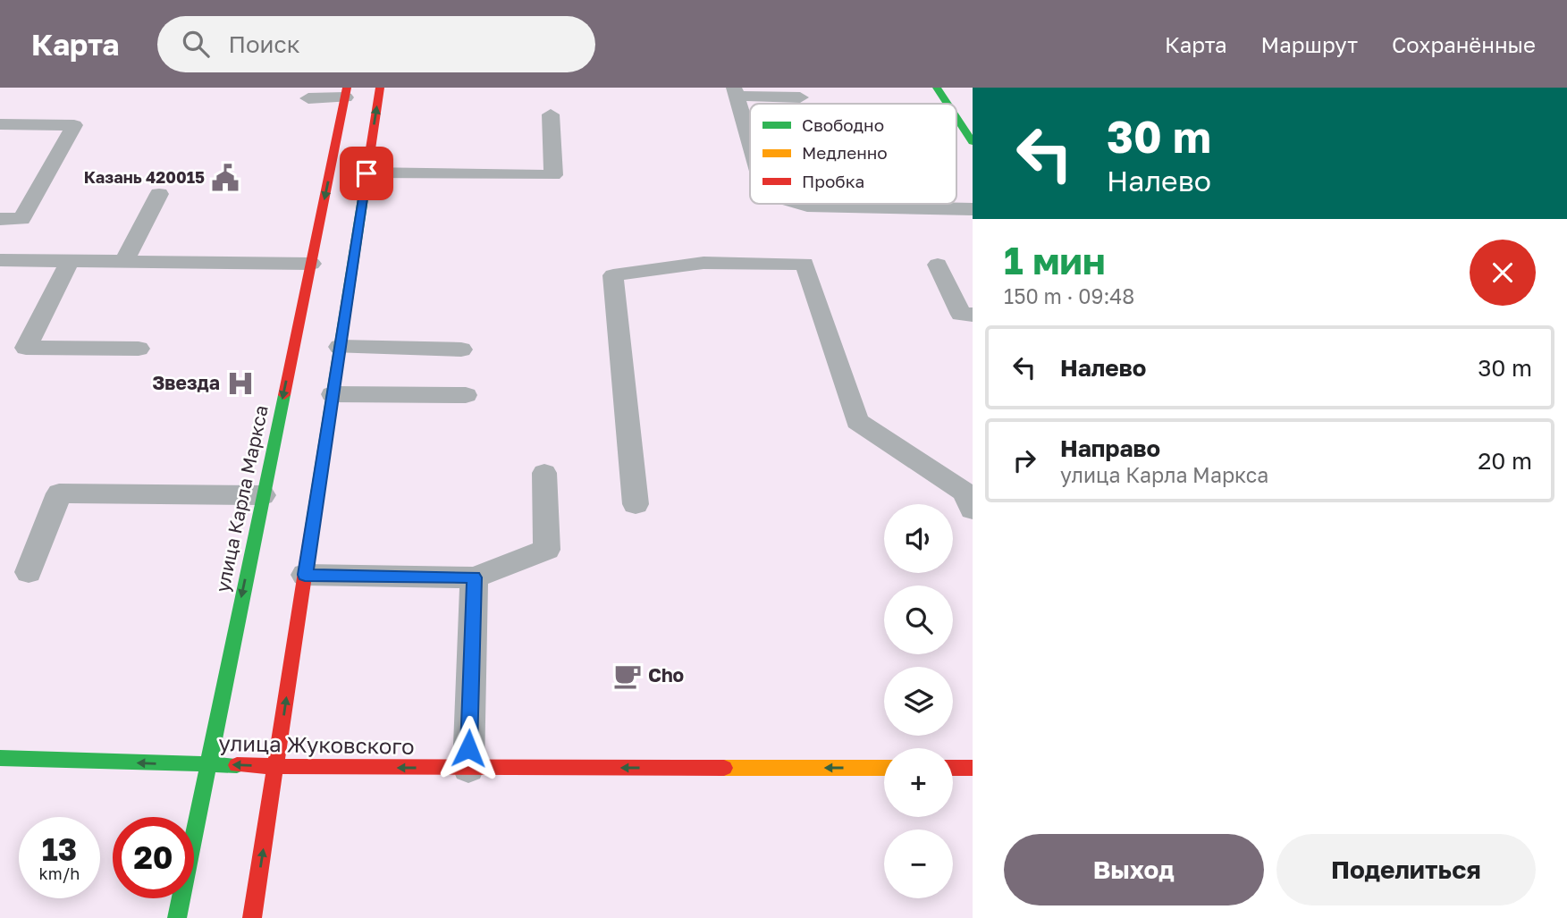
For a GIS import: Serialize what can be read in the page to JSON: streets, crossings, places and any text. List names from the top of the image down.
{
  "streets": {
    "main road": ["улица Карла Маркса", "улица Жуковского"]
  },
  "crossings": [
    ["улица Карла Маркса", "улица Жуковского"]
  ],
  "one_way": ["улица Жуковского"],
  "places": {
    "public building": ["Казань 420015"],
    "hospital": ["Звезда"],
    "cafe": ["Cho"]
  },
  "legend": ["Свободно", "Медленно", "Пробка"],
  "page": {
    "header": "Карта",
    "search": "Поиск",
    "nav": ["Карта", "Маршрут", "Сохранённые"],
    "turn": ["30 m", "Налево"],
    "heading": ["1 мин", "150 m · 09:48"],
    "list": [
      {
        "name": "Налево",
        "value": "30 m"
      },
      {
        "name": "Направо",
        "note": "улица Карла Маркса",
        "value": "20 m"
      }
    ],
    "map_buttons": ["+", "−"],
    "speed": "13 km/h",
    "limit": "20",
    "buttons": ["Выход", "Поделиться"]
  }
}
